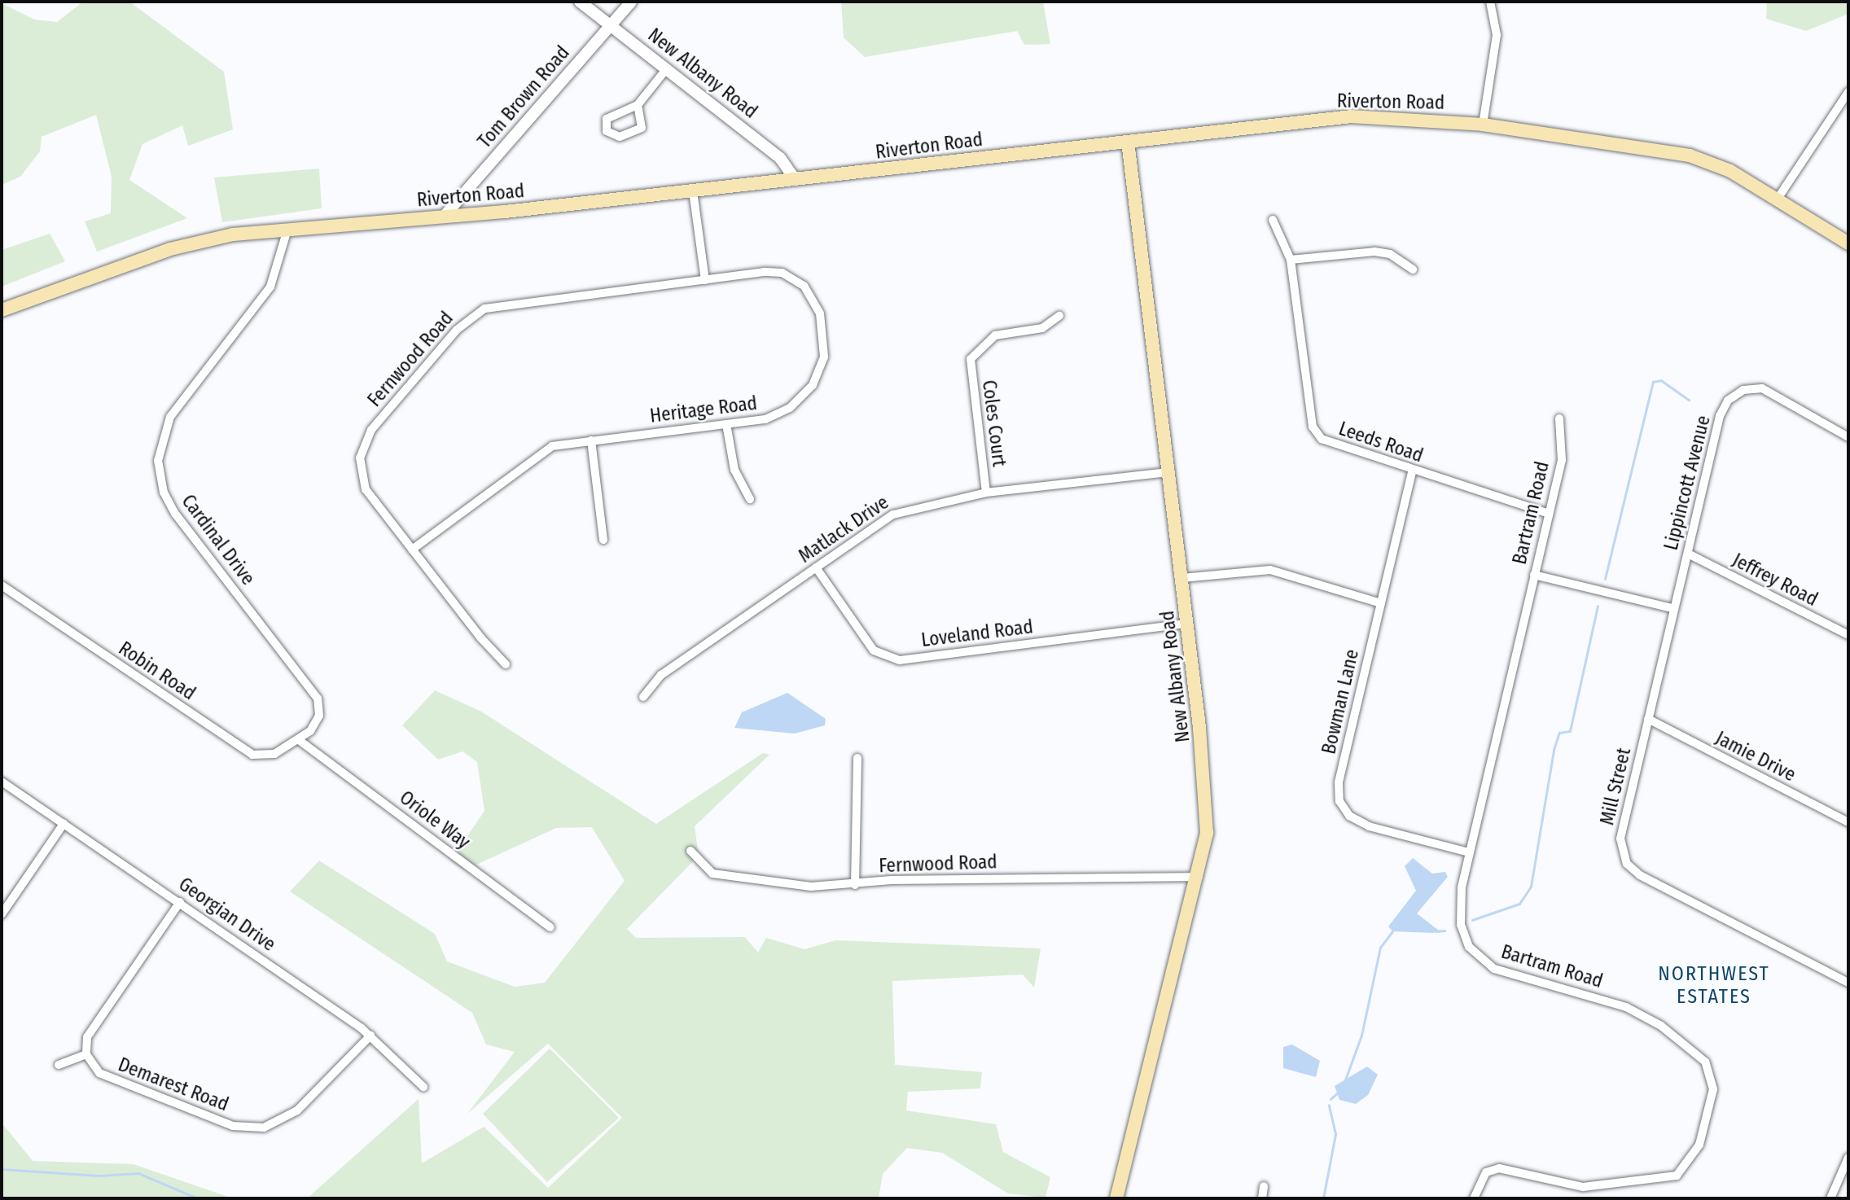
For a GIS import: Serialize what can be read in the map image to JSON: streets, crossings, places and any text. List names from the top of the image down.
{
  "streets": {
    "main road": ["New Albany Road", "Riverton Road"],
    "street": [
      "Tom Brown Road",
      "Fernwood Road",
      "Heritage Road",
      "Coles Court",
      "Leeds Road",
      "Lippincott Avenue",
      "Bartram Road",
      "Matlack Drive",
      "Cardinal Drive",
      "Jeffrey Road",
      "Loveland Road",
      "Robin Road",
      "Bowman Lane",
      "Jamie Drive",
      "Mill Street",
      "Oriole Way",
      "Georgian Drive",
      "Demarest Road"
    ]
  },
  "crossings": [
    ["New Albany Road", "Tom Brown Road"],
    ["New Albany Road", "Riverton Road"],
    ["New Albany Road", "Fernwood Road"],
    ["New Albany Road", "Matlack Drive"],
    ["New Albany Road", "Loveland Road"],
    ["Tom Brown Road", "Riverton Road"],
    ["Riverton Road", "Cardinal Drive"],
    ["Fernwood Road", "Heritage Road"],
    ["Coles Court", "Matlack Drive"],
    ["Leeds Road", "Bartram Road"],
    ["Leeds Road", "Bowman Lane"],
    ["Lippincott Avenue", "Jeffrey Road"],
    ["Lippincott Avenue", "Mill Street"],
    ["Bartram Road", "Bowman Lane"],
    ["Matlack Drive", "Loveland Road"],
    ["Cardinal Drive", "Robin Road"],
    ["Cardinal Drive", "Oriole Way"],
    ["Robin Road", "Oriole Way"],
    ["Jamie Drive", "Mill Street"],
    ["Georgian Drive", "Demarest Road"]
  ],
  "districts": ["NORTHWEST ESTATES"]
}
